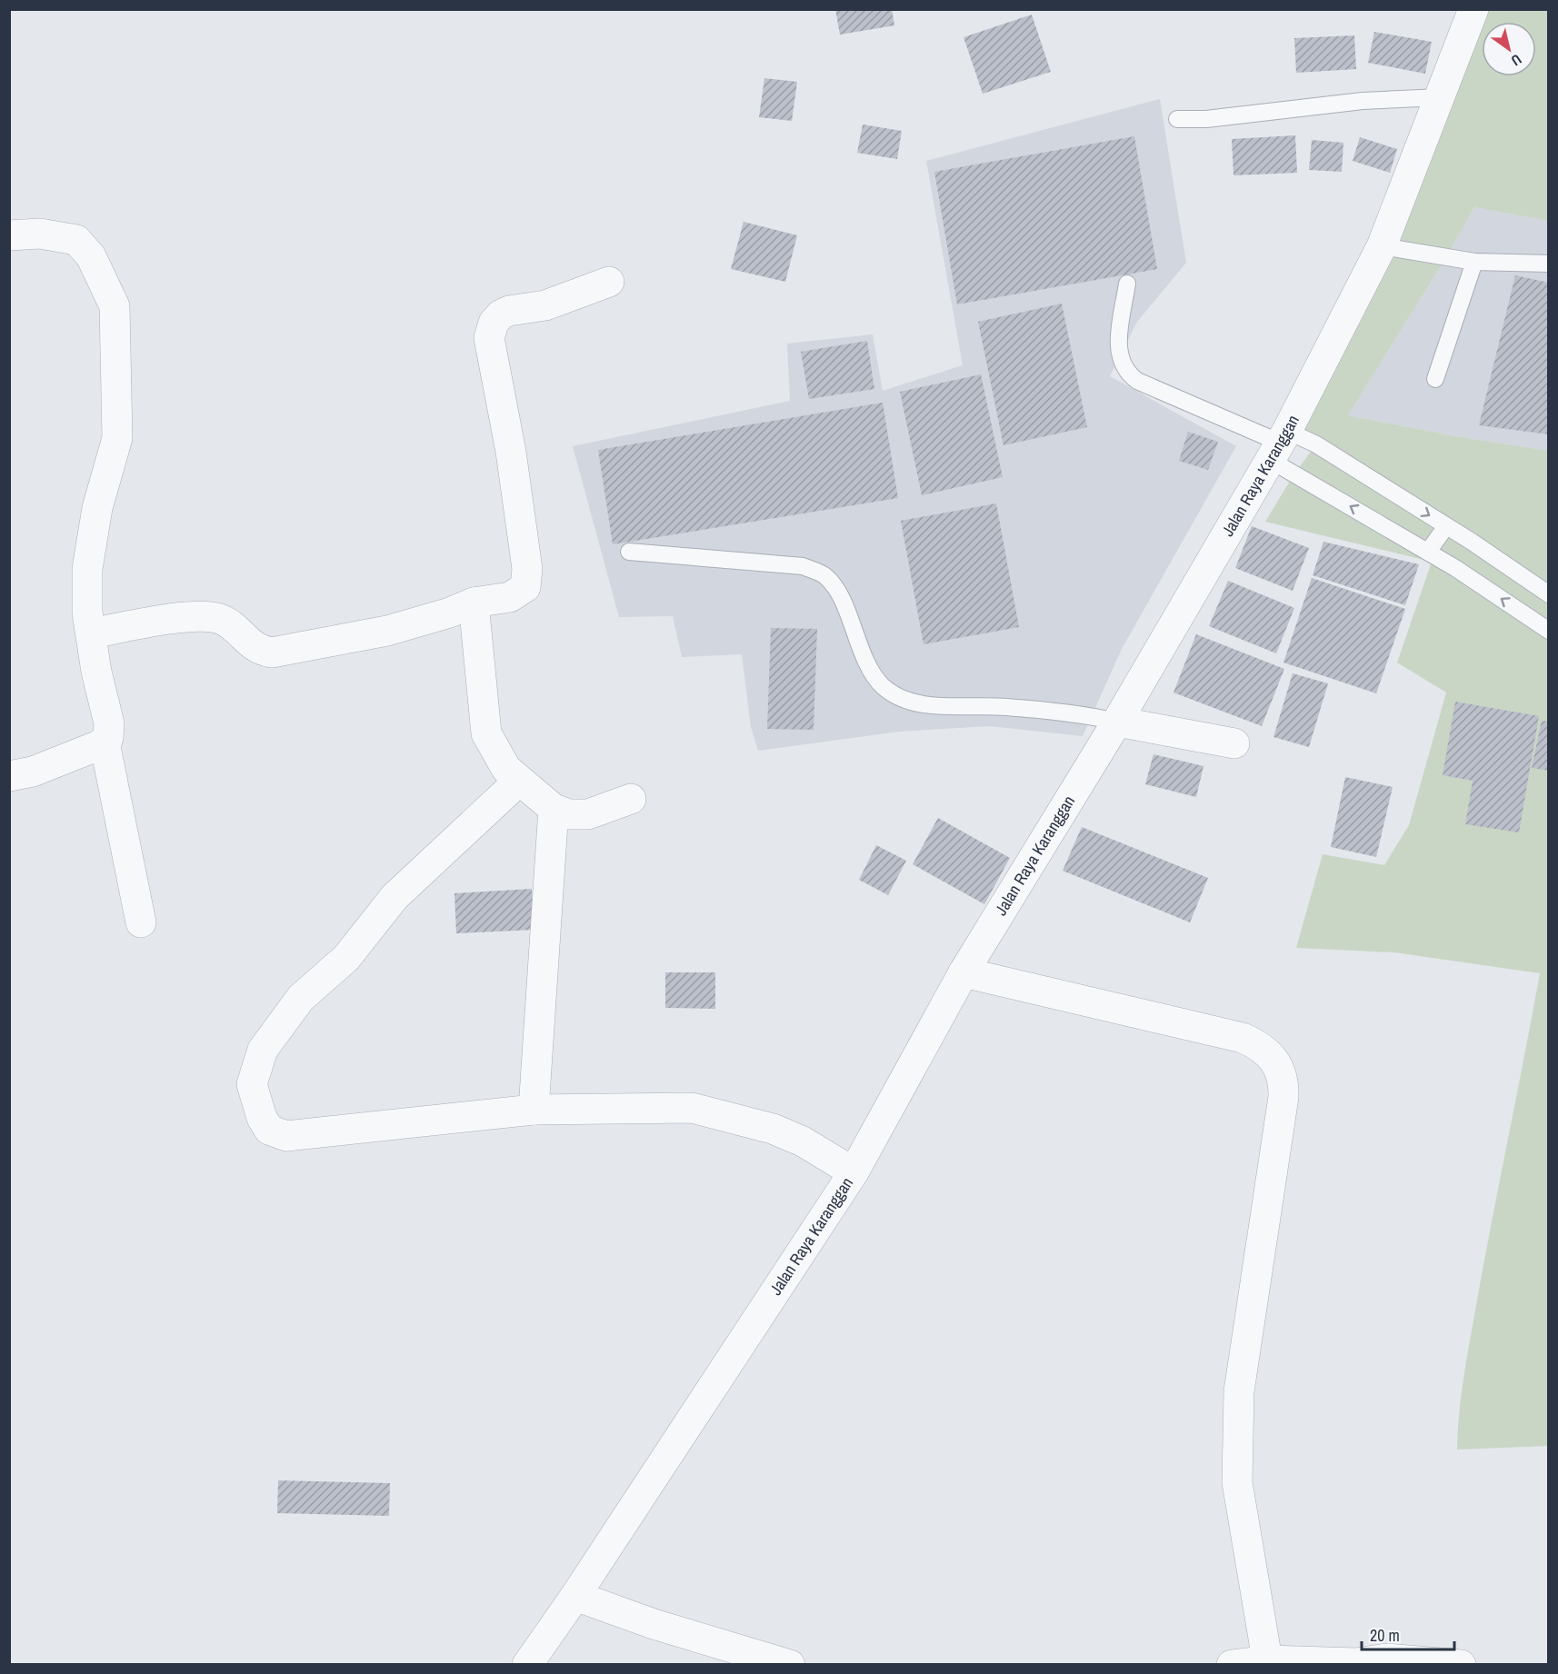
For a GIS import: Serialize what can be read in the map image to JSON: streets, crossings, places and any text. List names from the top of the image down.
{
  "streets": {
    "street": ["Jalan Raya Karanggan"]
  },
  "scale_bar": "20 m",
  "north": "bottom right"
}
